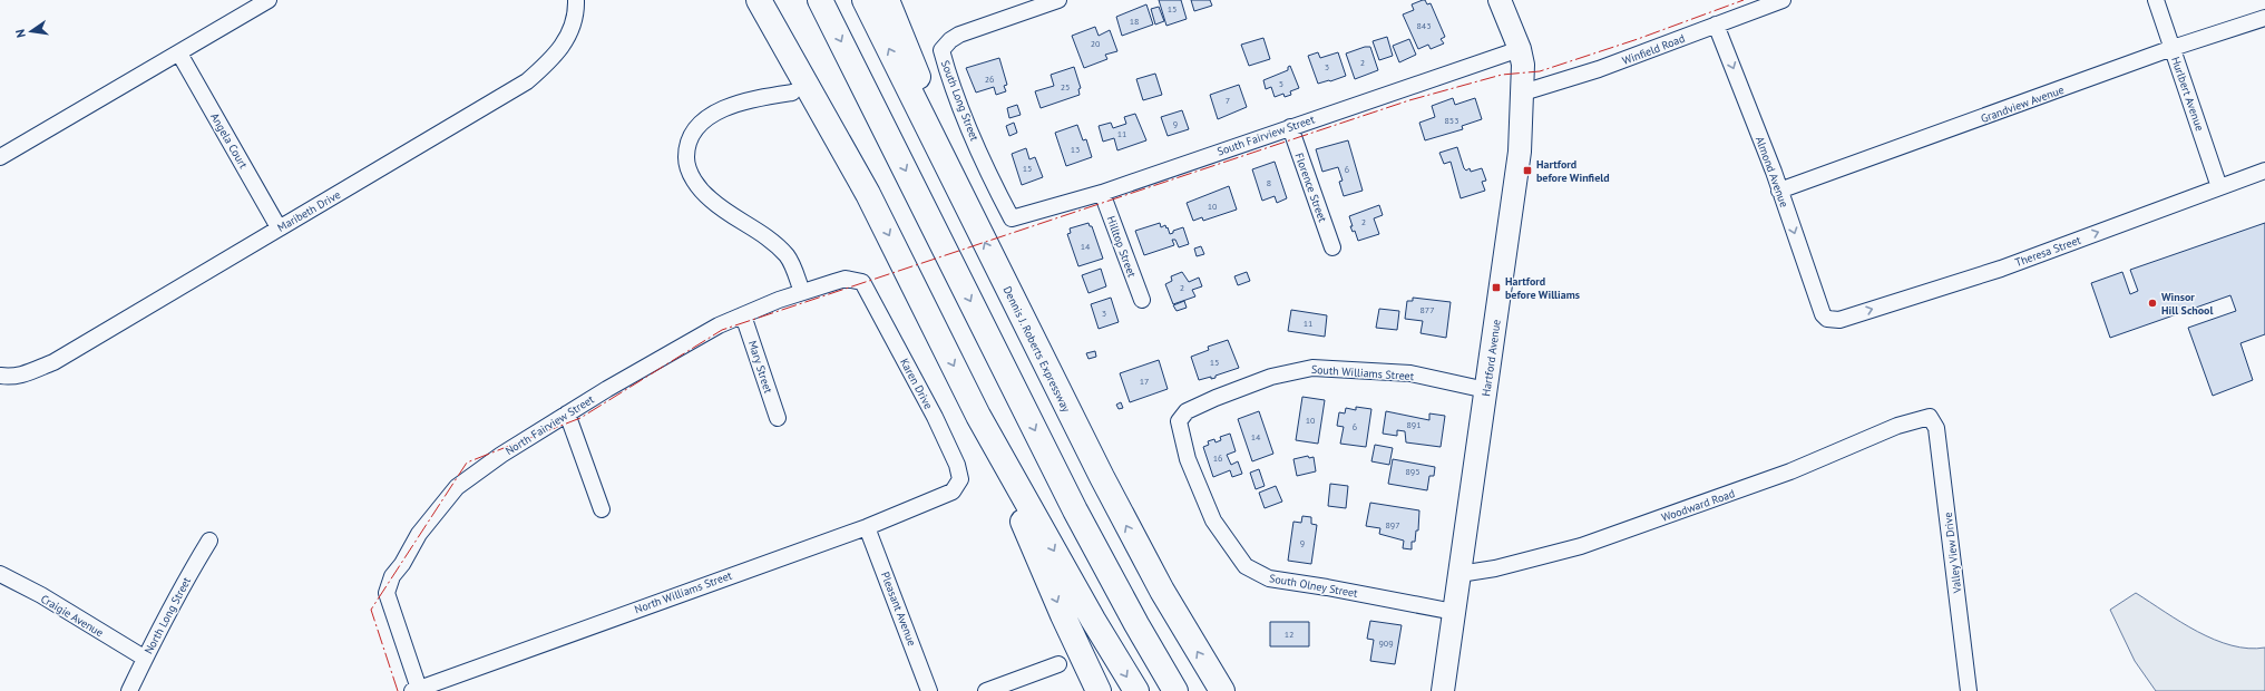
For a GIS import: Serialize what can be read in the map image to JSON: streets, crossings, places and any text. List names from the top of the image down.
{
  "streets": {
    "highway": ["Dennis J. Roberts Expressway"],
    "main road": ["Hartford Avenue"],
    "street": [
      "Winfield Road",
      "Hurlbert Avenue",
      "South Long Street",
      "Grandview Avenue",
      "South Fairview Street",
      "Angela Court",
      "Almond Avenue",
      "Florence Street",
      "Maribeth Drive",
      "Hilltop Street",
      "Theresa Street",
      "Mary Street",
      "South Williams Street",
      "Karen Drive",
      "North Fairview Street",
      "Woodward Road",
      "Valley View Drive",
      "South Olney Street",
      "North Williams Street",
      "Pleasant Avenue",
      "Craigie Avenue",
      "North Long Street"
    ]
  },
  "crossings": [
    ["Winfield Road", "Almond Avenue"],
    ["Winfield Road", "Hartford Avenue"],
    ["Hurlbert Avenue", "Grandview Avenue"],
    ["Hurlbert Avenue", "Theresa Street"],
    ["South Long Street", "South Fairview Street"],
    ["Grandview Avenue", "Almond Avenue"],
    ["South Fairview Street", "Florence Street"],
    ["South Fairview Street", "Hilltop Street"],
    ["South Fairview Street", "Hartford Avenue"],
    ["Angela Court", "Maribeth Drive"],
    ["Almond Avenue", "Theresa Street"],
    ["Hartford Avenue", "South Williams Street"],
    ["Hartford Avenue", "Woodward Road"],
    ["Hartford Avenue", "South Olney Street"],
    ["Mary Street", "North Fairview Street"],
    ["South Williams Street", "South Olney Street"],
    ["Karen Drive", "North Fairview Street"],
    ["Karen Drive", "North Williams Street"],
    ["North Fairview Street", "North Williams Street"],
    ["Woodward Road", "Valley View Drive"],
    ["North Williams Street", "Pleasant Avenue"],
    ["Craigie Avenue", "North Long Street"]
  ],
  "one_way": ["Almond Avenue", "Theresa Street"],
  "places": {
    "transit": ["Hartford before Winfield", "Hartford before Williams"],
    "other": ["Winsor Hill School"]
  },
  "house_numbers": [
    "15",
    "18",
    "843",
    "20",
    "2",
    "3",
    "26",
    "5",
    "25",
    "7",
    "853",
    "9",
    "11",
    "13",
    "15",
    "6",
    "8",
    "10",
    "2",
    "14",
    "2",
    "877",
    "3",
    "11",
    "15",
    "17",
    "10",
    "891",
    "6",
    "14",
    "16",
    "895",
    "897",
    "9",
    "12",
    "909"
  ],
  "north": "left"
}
